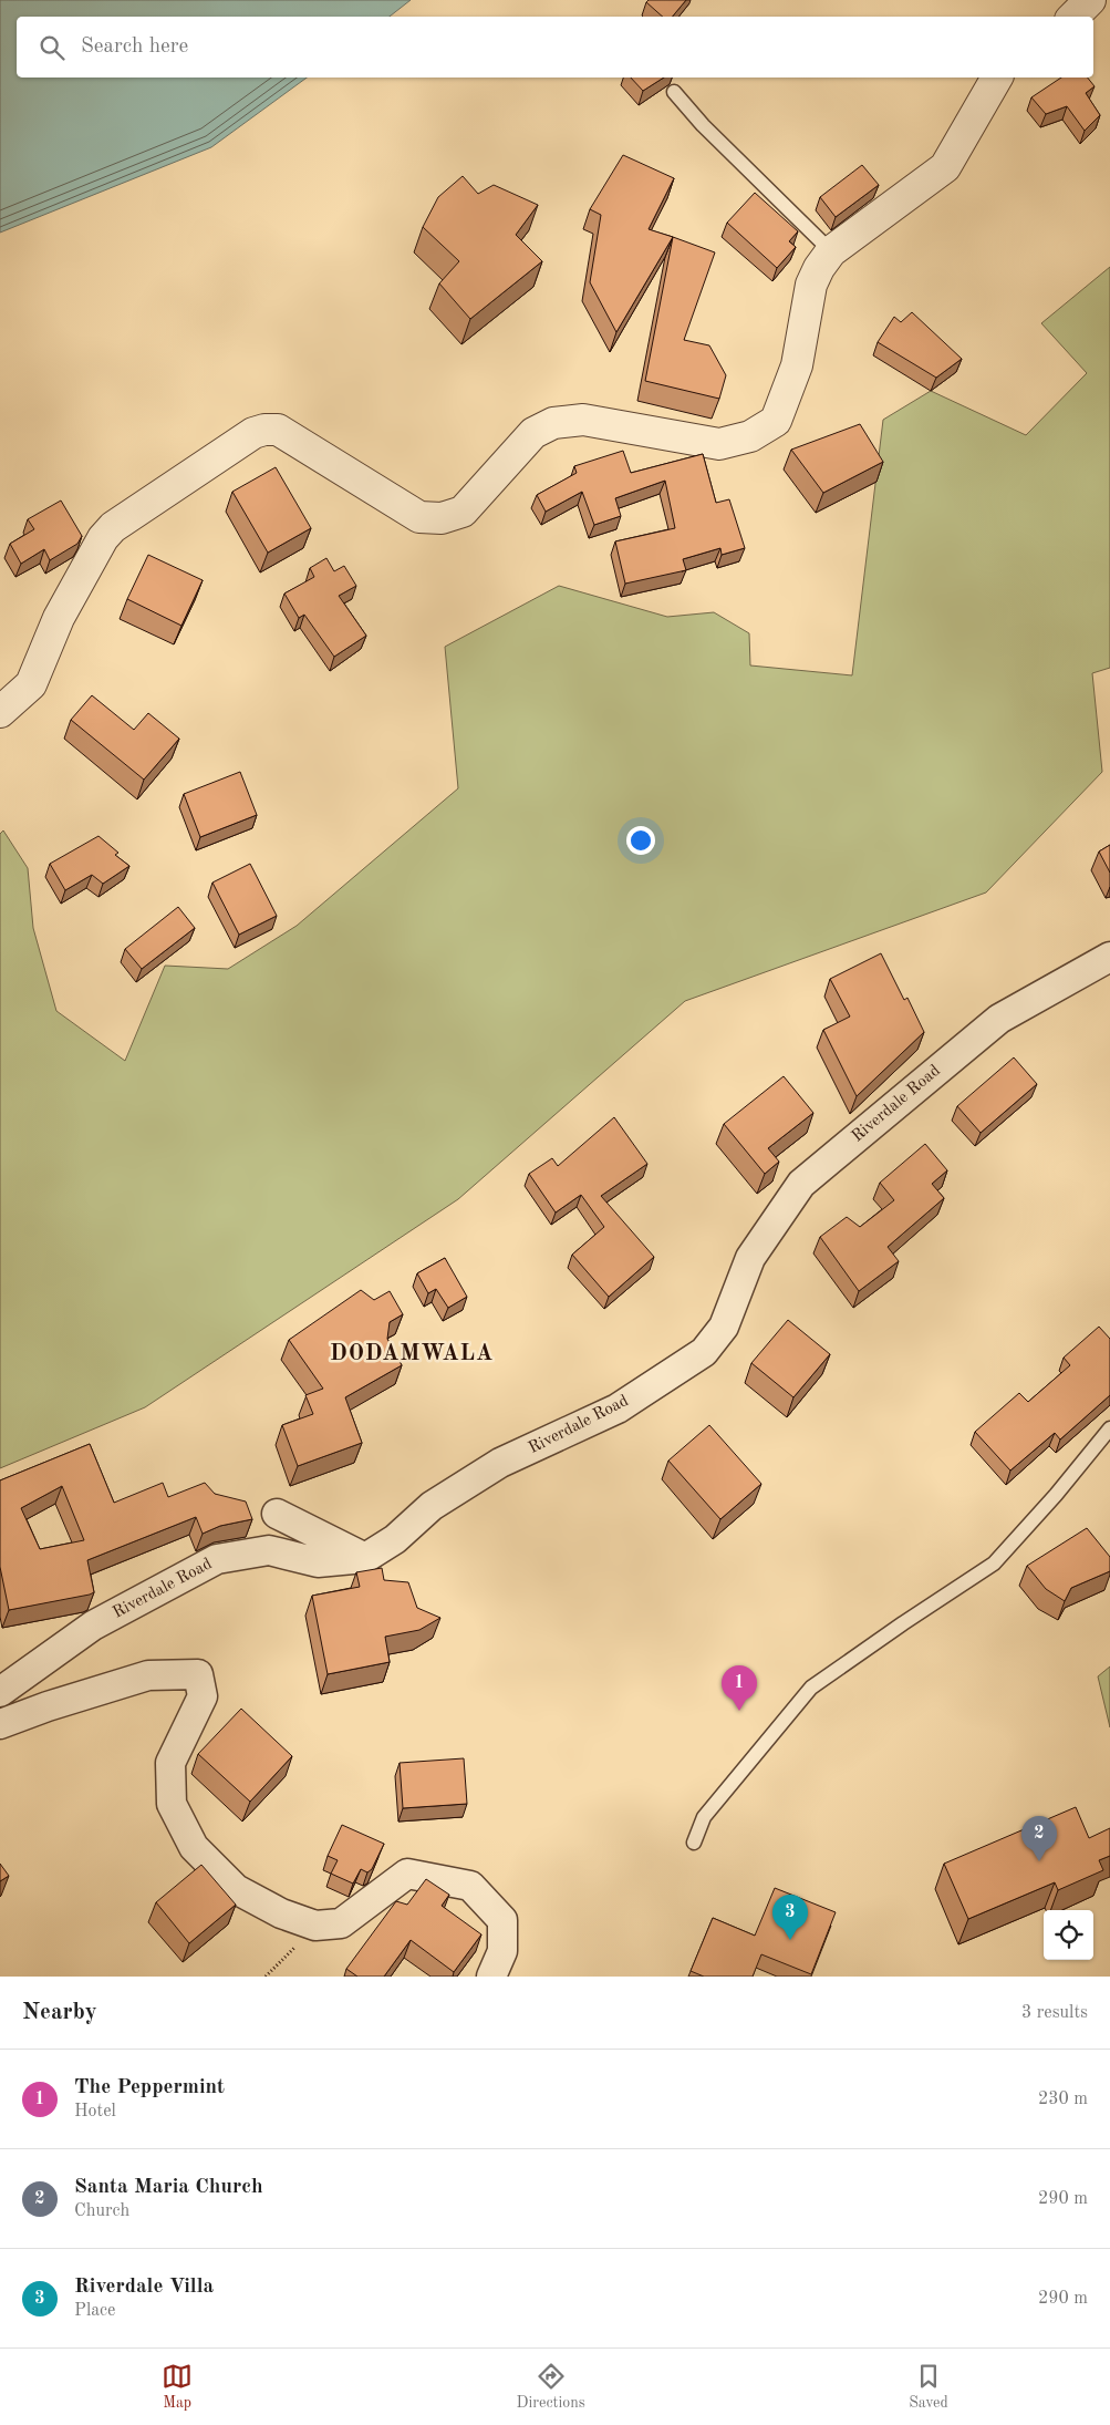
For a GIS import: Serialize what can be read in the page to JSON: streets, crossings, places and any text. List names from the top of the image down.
{
  "streets": {
    "street": ["Riverdale Road"]
  },
  "districts": ["DODAMWALA"],
  "page": {
    "search": "Search here",
    "pins": ["1", "2", "3"],
    "heading": ["Nearby", "3 results"],
    "list": [
      {
        "mark": "1",
        "name": "The Peppermint",
        "note": "Hotel",
        "value": "230 m"
      },
      {
        "mark": "2",
        "name": "Santa Maria Church",
        "note": "Church",
        "value": "290 m"
      },
      {
        "mark": "3",
        "name": "Riverdale Villa",
        "note": "Place",
        "value": "290 m"
      }
    ],
    "nav": ["Map", "Directions", "Saved"]
  }
}
